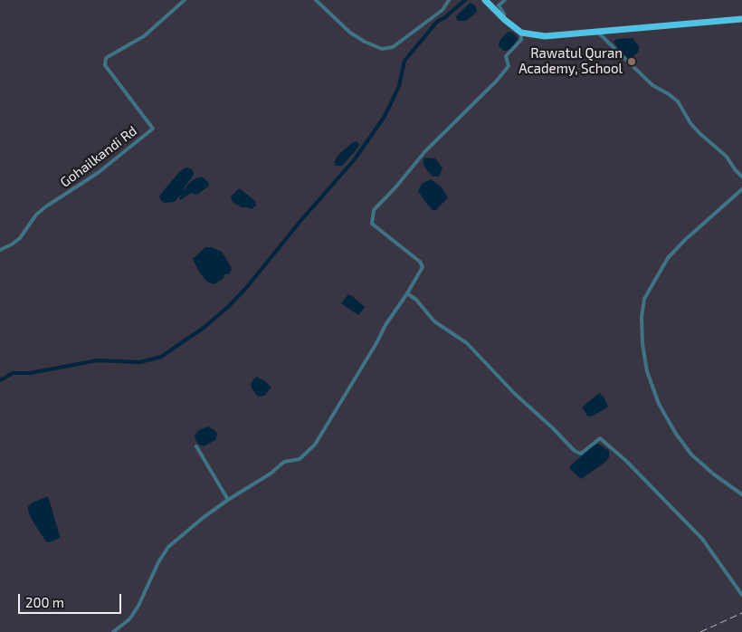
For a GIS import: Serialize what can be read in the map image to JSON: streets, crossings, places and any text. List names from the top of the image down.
{
  "streets": {
    "street": ["Gohailkandi Rd"]
  },
  "places": ["Rawatul Quran Academy, School"],
  "scale_bar": "200 m"
}
